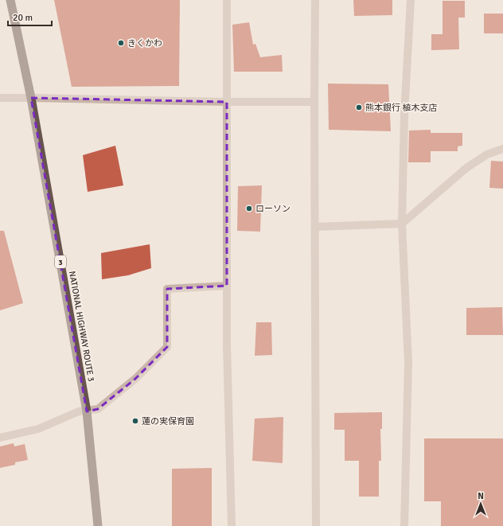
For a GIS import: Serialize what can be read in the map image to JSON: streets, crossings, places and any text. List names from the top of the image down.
{
  "streets": {
    "highway": ["3", "NATIONAL HIGHWAY ROUTE 3"]
  },
  "places": [
    "きくかわ",
    "熊本銀行 植木支店",
    "ローソン",
    "蓮の実保育園"
  ],
  "scale_bar": "20 m",
  "north": "top"
}
